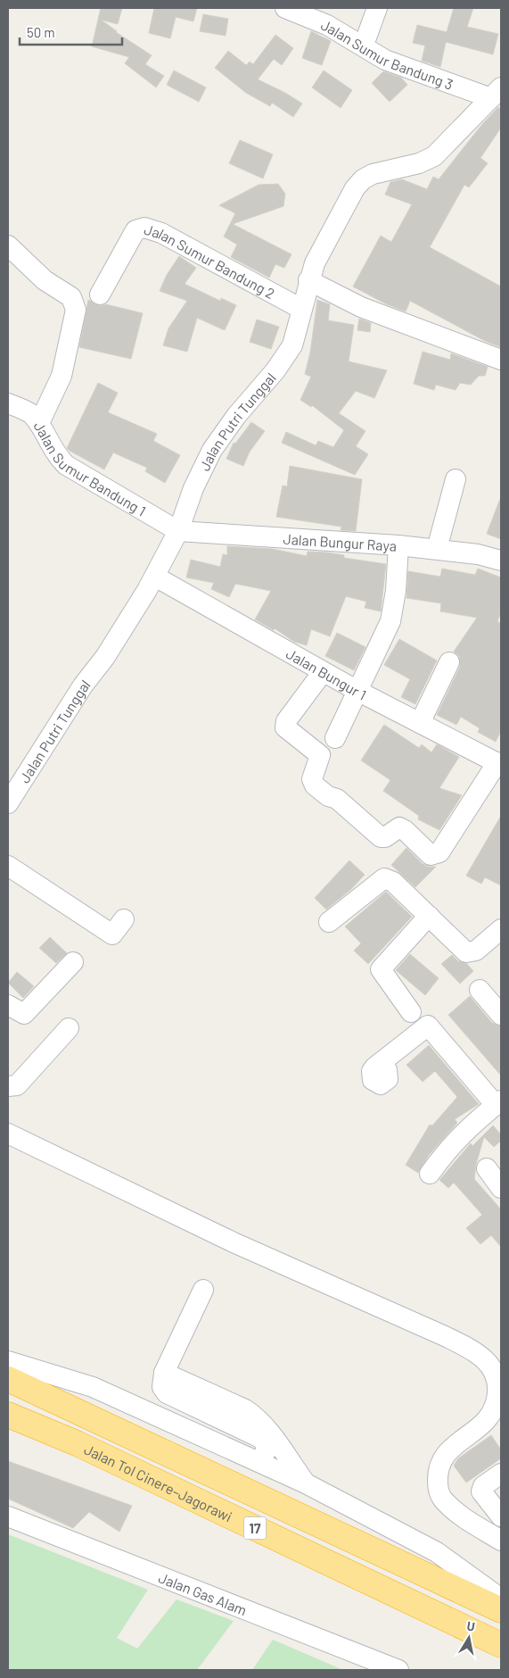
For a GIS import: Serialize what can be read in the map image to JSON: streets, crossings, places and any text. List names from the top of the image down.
{
  "streets": {
    "highway": ["Jalan Tol Cinere–Jagorawi", "17"],
    "street": [
      "Jalan Sumur Bandung 3",
      "Jalan Sumur Bandung 2",
      "Jalan Putri Tunggal",
      "Jalan Sumur Bandung 1",
      "Jalan Bungur Raya",
      "Jalan Bungur 1",
      "Jalan Gas Alam"
    ]
  },
  "crossings": [
    ["Jalan Sumur Bandung 3", "Jalan Putri Tunggal"],
    ["Jalan Sumur Bandung 2", "Jalan Putri Tunggal"],
    ["Jalan Putri Tunggal", "Jalan Sumur Bandung 1"],
    ["Jalan Putri Tunggal", "Jalan Bungur Raya"],
    ["Jalan Putri Tunggal", "Jalan Bungur 1"],
    ["Jalan Sumur Bandung 1", "Jalan Bungur Raya"]
  ],
  "scale_bar": "50 m",
  "north": "top"
}
